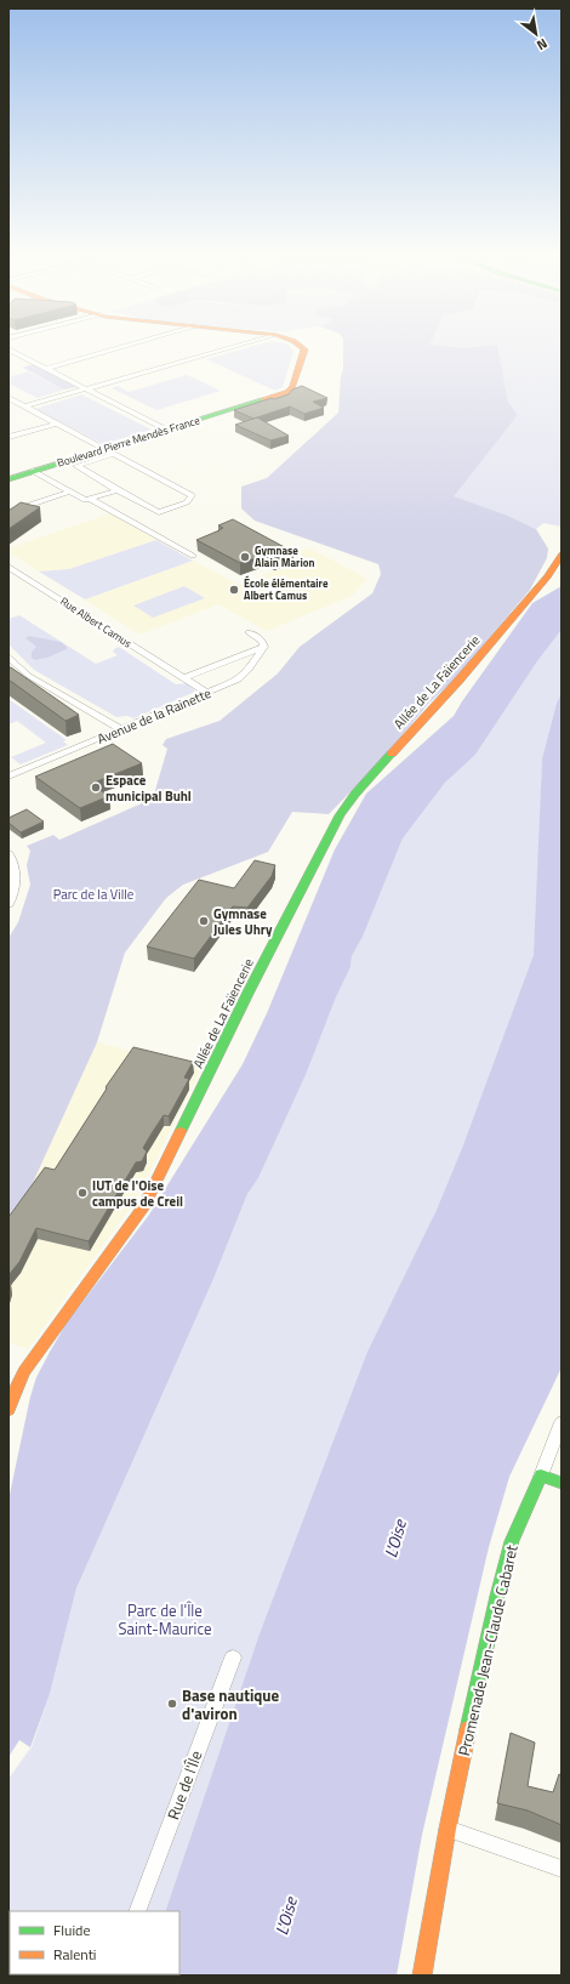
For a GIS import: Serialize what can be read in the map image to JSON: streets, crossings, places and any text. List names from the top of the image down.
{
  "streets": {
    "street": [
      "Boulevard Pierre Mendès France",
      "Rue Albert Camus",
      "Allée de La Faïencerie",
      "Avenue de la Rainette",
      "Promenade Jean-Claude Cabaret",
      "Rue de l'Île"
    ]
  },
  "crossings": [
    ["Rue Albert Camus", "Avenue de la Rainette"]
  ],
  "water": ["L'Oise"],
  "parks": ["Parc de la Ville", "Parc de l'Île Saint-Maurice"],
  "places": [
    "Gymnase Alain Marion",
    "École élémentaire Albert Camus",
    "Espace municipal Buhl",
    "Gymnase Jules Uhry",
    "IUT de l'Oise campus de Creil",
    "Base nautique d'aviron"
  ],
  "legend": ["Fluide", "Ralenti"],
  "north": "bottom right"
}
